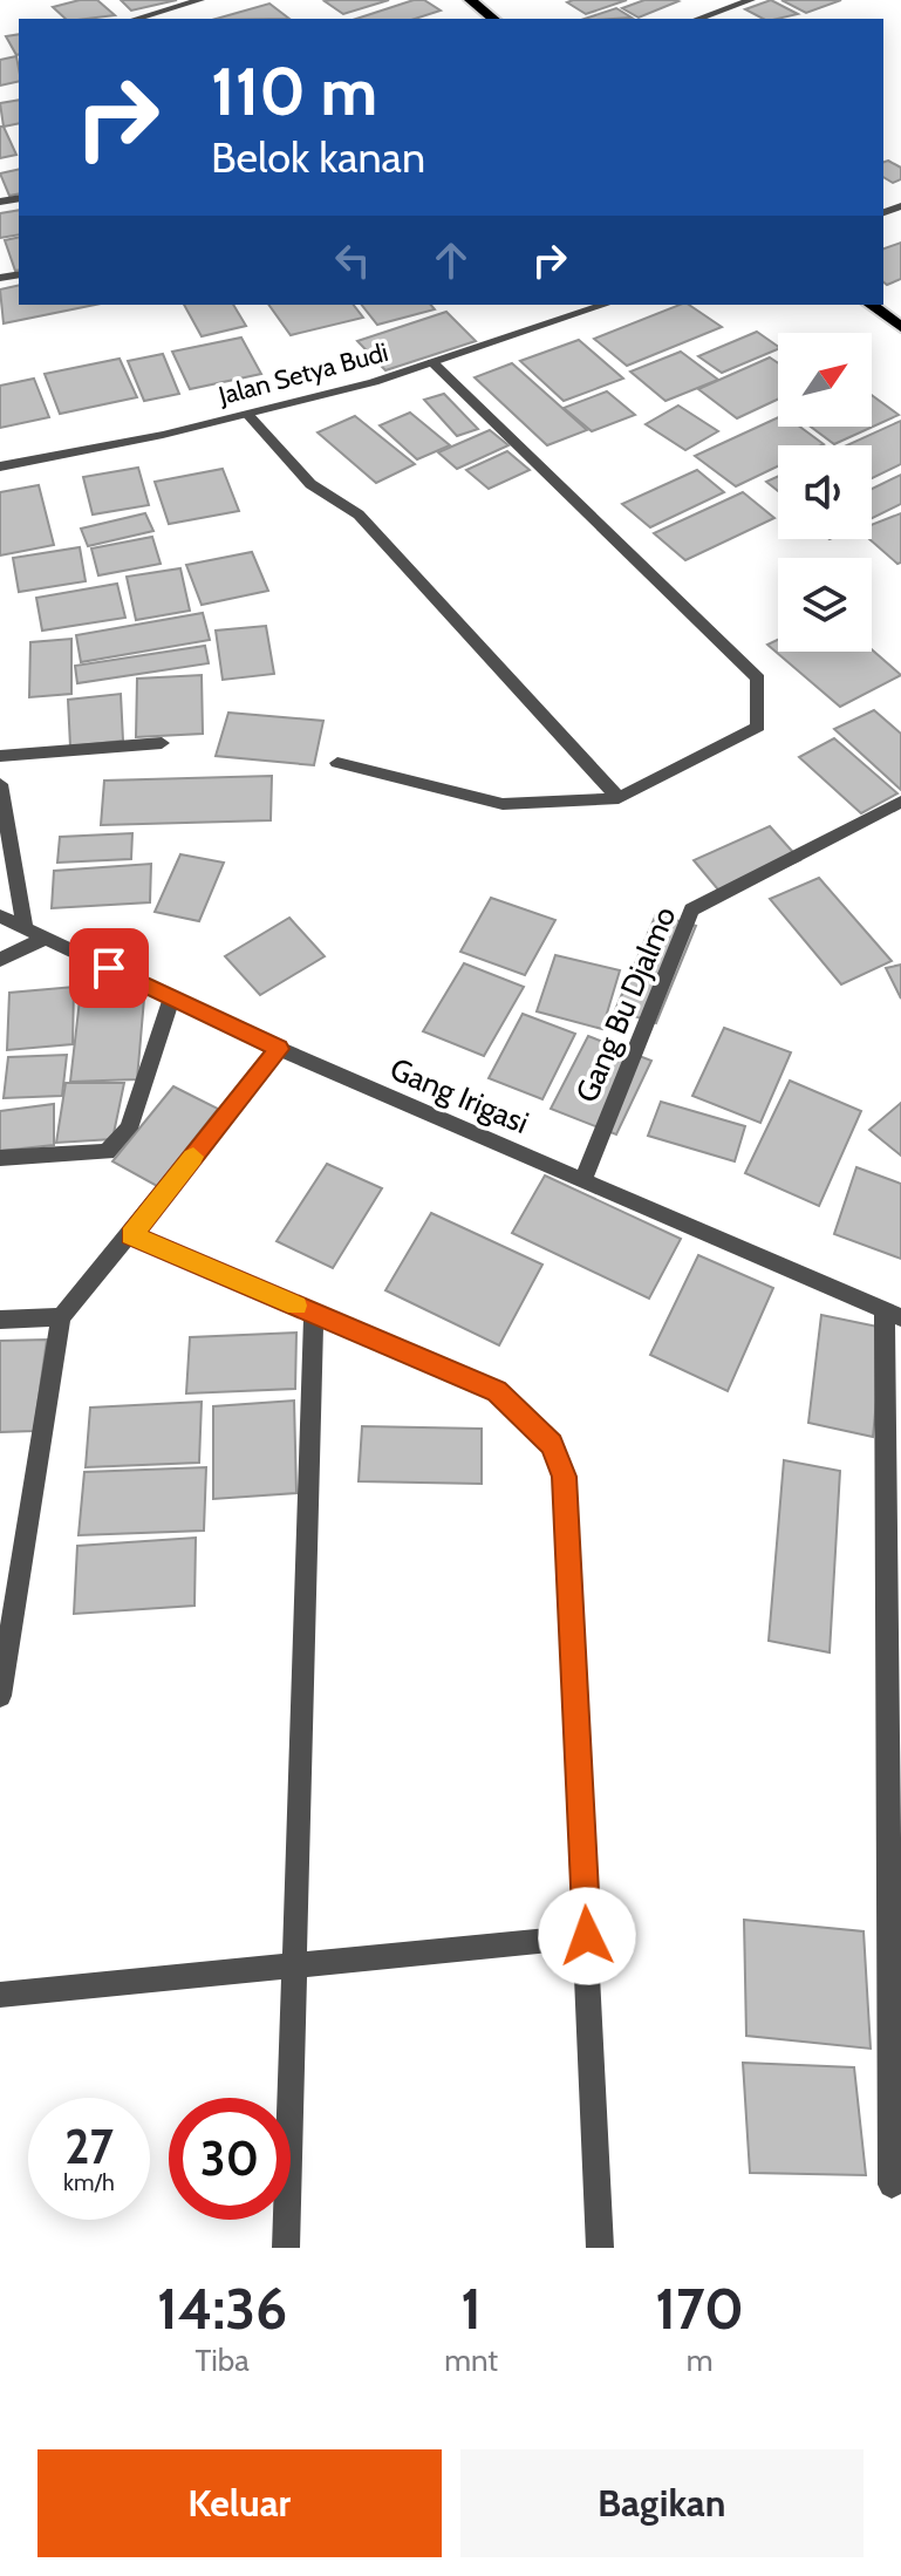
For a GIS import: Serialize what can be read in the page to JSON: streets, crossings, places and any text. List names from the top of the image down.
{
  "streets": {
    "street": ["Jalan Setya Budi", "Gang Bu Djalmo", "Gang Irigasi"]
  },
  "crossings": [
    ["Gang Bu Djalmo", "Gang Irigasi"]
  ],
  "north": "top right",
  "page": {
    "turn": ["110 m", "Belok kanan"],
    "speed": "27 km/h",
    "limit": "30",
    "eta": [
      "14:36",
      "Tiba",
      "1",
      "mnt",
      "170",
      "m"
    ],
    "buttons": ["Keluar", "Bagikan"]
  }
}
